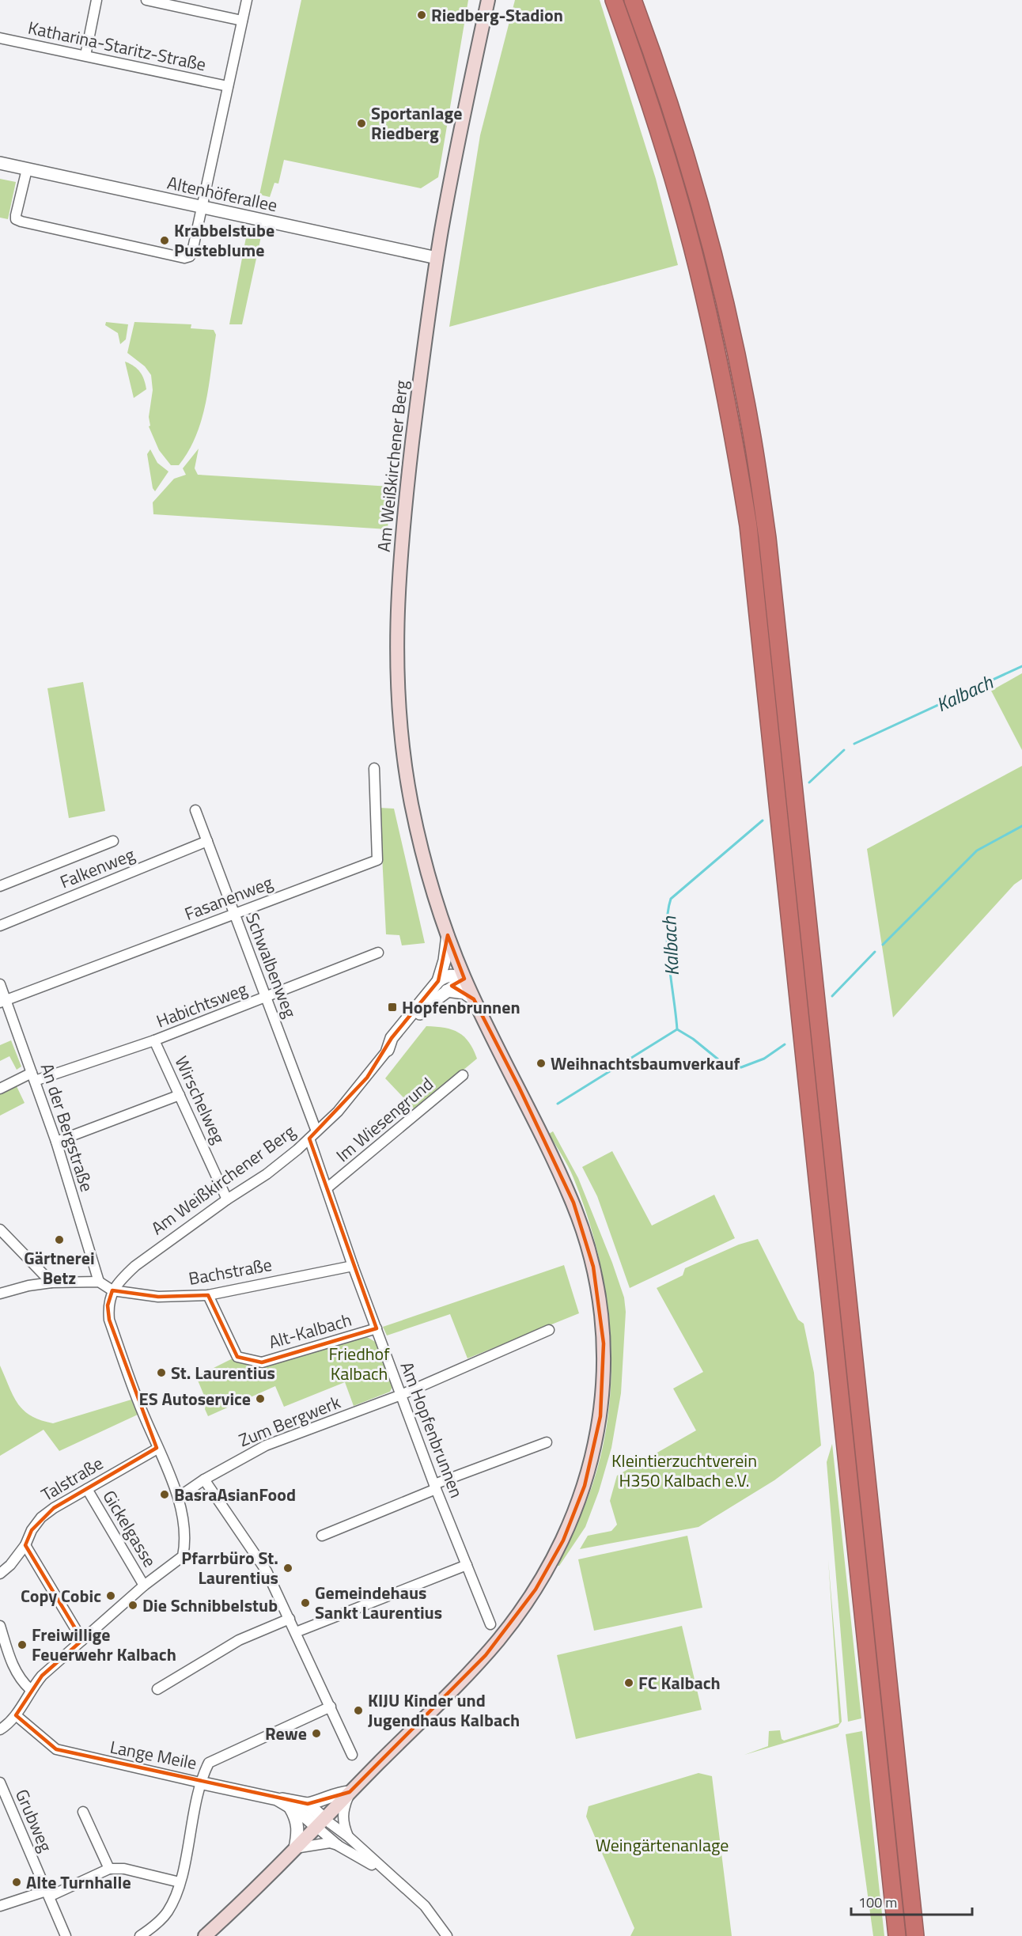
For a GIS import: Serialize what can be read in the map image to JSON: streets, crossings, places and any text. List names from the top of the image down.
{
  "streets": {
    "main road": ["Am Weißkirchener Berg"],
    "street": [
      "Katharina-Staritz-Straße",
      "Altenhöferallee",
      "Falkenweg",
      "Fasanenweg",
      "Schwalbenweg",
      "Habichtsweg",
      "Wirschelweg",
      "Im Wiesengrund",
      "An der Bergstraße",
      "Bachstraße",
      "Alt-Kalbach",
      "Zum Bergwerk",
      "Am Hopfenbrunnen",
      "Talstraße",
      "Gickelgasse",
      "Lange Meile",
      "Grubweg"
    ]
  },
  "crossings": [
    ["Altenhöferallee", "Am Weißkirchener Berg"],
    ["Am Weißkirchener Berg", "Schwalbenweg"],
    ["Am Weißkirchener Berg", "Wirschelweg"],
    ["Am Weißkirchener Berg", "Bachstraße"],
    ["Am Weißkirchener Berg", "Am Hopfenbrunnen"],
    ["Falkenweg", "Schwalbenweg"],
    ["Fasanenweg", "Schwalbenweg"],
    ["Fasanenweg", "An der Bergstraße"],
    ["Schwalbenweg", "Habichtsweg"],
    ["Habichtsweg", "Wirschelweg"],
    ["Habichtsweg", "An der Bergstraße"],
    ["Im Wiesengrund", "Am Hopfenbrunnen"],
    ["Bachstraße", "Alt-Kalbach"],
    ["Bachstraße", "Am Hopfenbrunnen"],
    ["Alt-Kalbach", "Am Hopfenbrunnen"],
    ["Zum Bergwerk", "Am Hopfenbrunnen"],
    ["Talstraße", "Gickelgasse"]
  ],
  "water": ["Kalbach"],
  "parks": ["Friedhof Kalbach", "Kleintierzuchtverein H350 Kalbach e.V.", "Weingärtenanlage"],
  "places": {
    "other": [
      "Riedberg-Stadion",
      "Sportanlage Riedberg",
      "Krabbelstube Pusteblume",
      "Weihnachtsbaumverkauf",
      "Gärtnerei Betz",
      "St. Laurentius",
      "ES Autoservice",
      "BasraAsianFood",
      "Pfarrbüro St. Laurentius",
      "Copy Cobic",
      "Gemeindehaus Sankt Laurentius",
      "Die Schnibbelstub",
      "Freiwillige Feuerwehr Kalbach",
      "FC Kalbach",
      "KIJU Kinder und Jugendhaus Kalbach",
      "Rewe",
      "Alte Turnhalle"
    ],
    "transit": ["Hopfenbrunnen"]
  },
  "scale_bar": "100 m"
}
